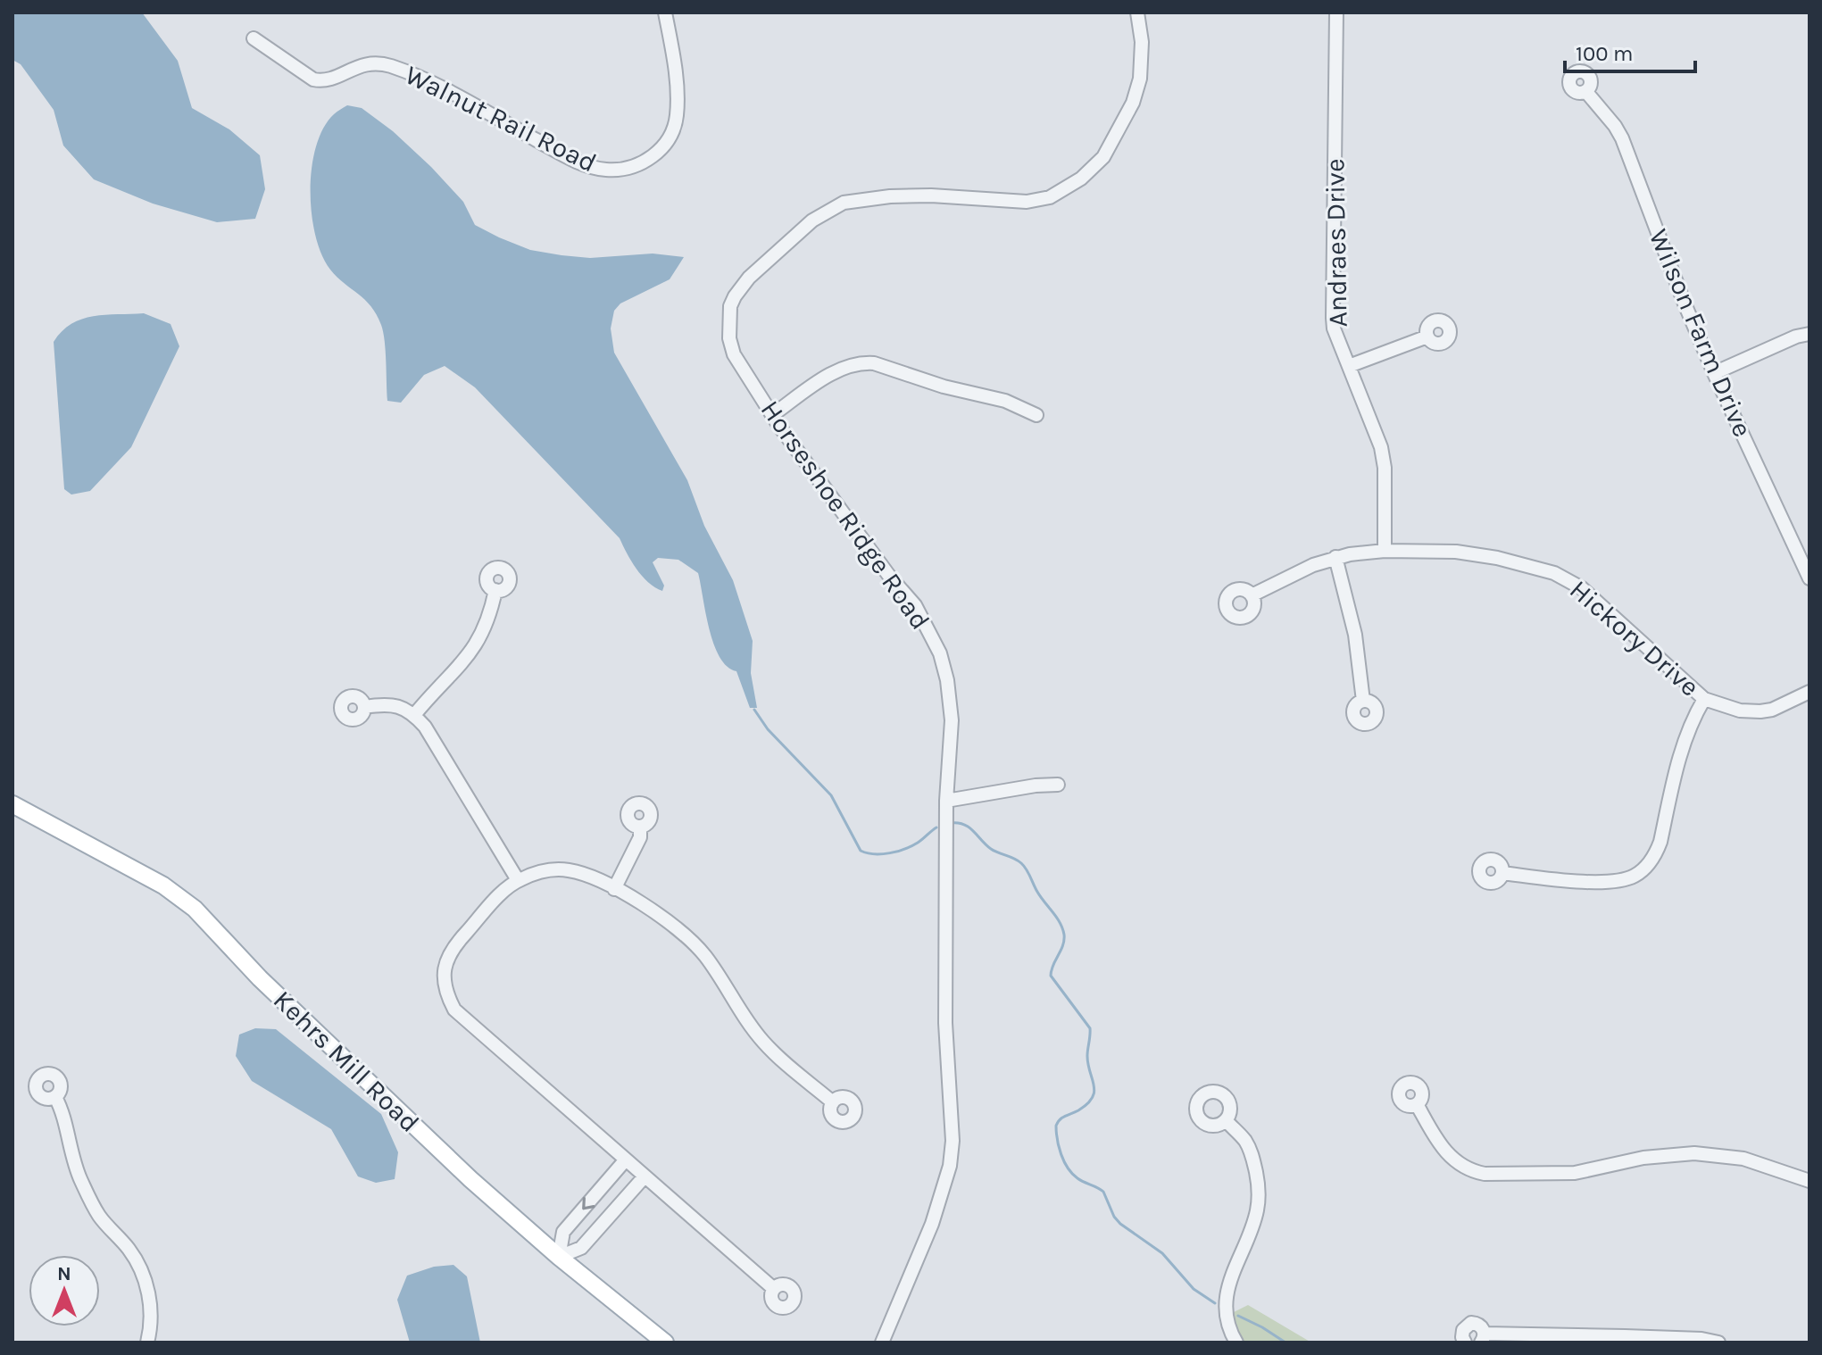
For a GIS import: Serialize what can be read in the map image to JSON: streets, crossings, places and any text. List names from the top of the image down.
{
  "streets": {
    "main road": ["Kehrs Mill Road"],
    "street": [
      "Walnut Rail Road",
      "Andraes Drive",
      "Wilson Farm Drive",
      "Horseshoe Ridge Road",
      "Hickory Drive"
    ]
  },
  "crossings": [
    ["Andraes Drive", "Hickory Drive"]
  ],
  "scale_bar": "100 m",
  "north": "top"
}
